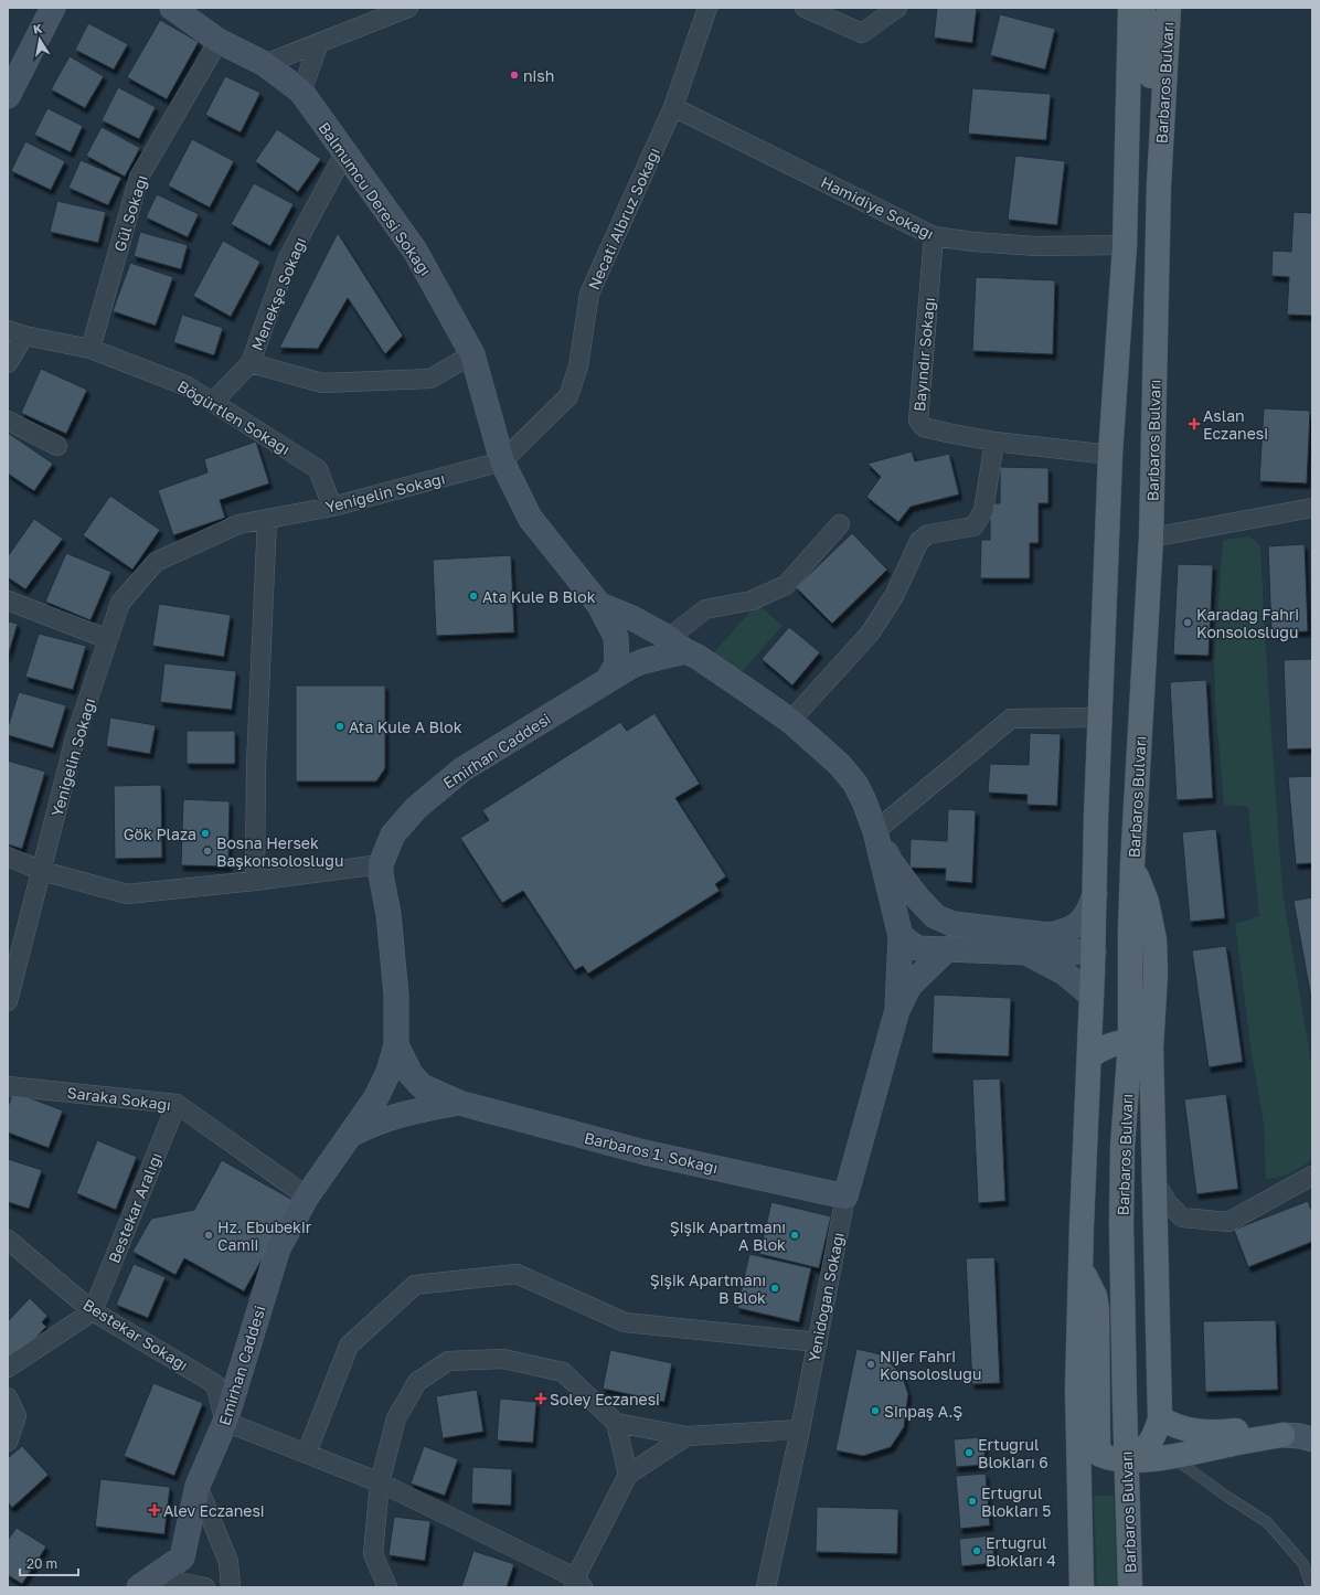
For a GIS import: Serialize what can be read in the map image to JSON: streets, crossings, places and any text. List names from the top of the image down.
{
  "streets": {
    "main road": ["Barbaros Bulvarı"],
    "street": [
      "Balmumcu Deresi Sokağı",
      "Hamidiye Sokağı",
      "Gül Sokağı",
      "Necati Albruz Sokağı",
      "Menekşe Sokağı",
      "Bayındır Sokağı",
      "Böğürtlen Sokağı",
      "Yenigelin Sokağı",
      "Emirhan Caddesi",
      "Saraka Sokağı",
      "Barbaros 1. Sokağı",
      "Bestekar Aralığı",
      "Yenidoğan Sokağı",
      "Bestekar Sokağı"
    ]
  },
  "crossings": [
    ["Balmumcu Deresi Sokağı", "Gül Sokağı"],
    ["Balmumcu Deresi Sokağı", "Necati Albruz Sokağı"],
    ["Balmumcu Deresi Sokağı", "Menekşe Sokağı"],
    ["Balmumcu Deresi Sokağı", "Yenigelin Sokağı"],
    ["Balmumcu Deresi Sokağı", "Emirhan Caddesi"],
    ["Hamidiye Sokağı", "Necati Albruz Sokağı"],
    ["Hamidiye Sokağı", "Bayındır Sokağı"],
    ["Gül Sokağı", "Böğürtlen Sokağı"],
    ["Necati Albruz Sokağı", "Yenigelin Sokağı"],
    ["Menekşe Sokağı", "Böğürtlen Sokağı"],
    ["Böğürtlen Sokağı", "Yenigelin Sokağı"],
    ["Emirhan Caddesi", "Saraka Sokağı"],
    ["Emirhan Caddesi", "Barbaros 1. Sokağı"],
    ["Emirhan Caddesi", "Bestekar Sokağı"],
    ["Saraka Sokağı", "Bestekar Aralığı"],
    ["Barbaros 1. Sokağı", "Yenidoğan Sokağı"],
    ["Bestekar Aralığı", "Bestekar Sokağı"]
  ],
  "places": {
    "other": [
      "nish",
      "Ata Kule B Blok",
      "Karadağ Fahri Konsolosluğu",
      "Ata Kule A Blok",
      "Gök Plaza",
      "Bosna Hersek Başkonsolosluğu",
      "Hz. Ebubekir Camii",
      "Şişik Apartmanı A Blok",
      "Şişik Apartmanı B Blok",
      "Nijer Fahri Konsolosluğu",
      "Sinpaş A.Ş",
      "Ertuğrul Blokları 6",
      "Ertuğrul Blokları 5",
      "Ertuğrul Blokları 4"
    ],
    "health": ["Aslan Eczanesi", "Soley Eczanesi", "Alev Eczanesi"]
  },
  "scale_bar": "20 m",
  "north": "top"
}
